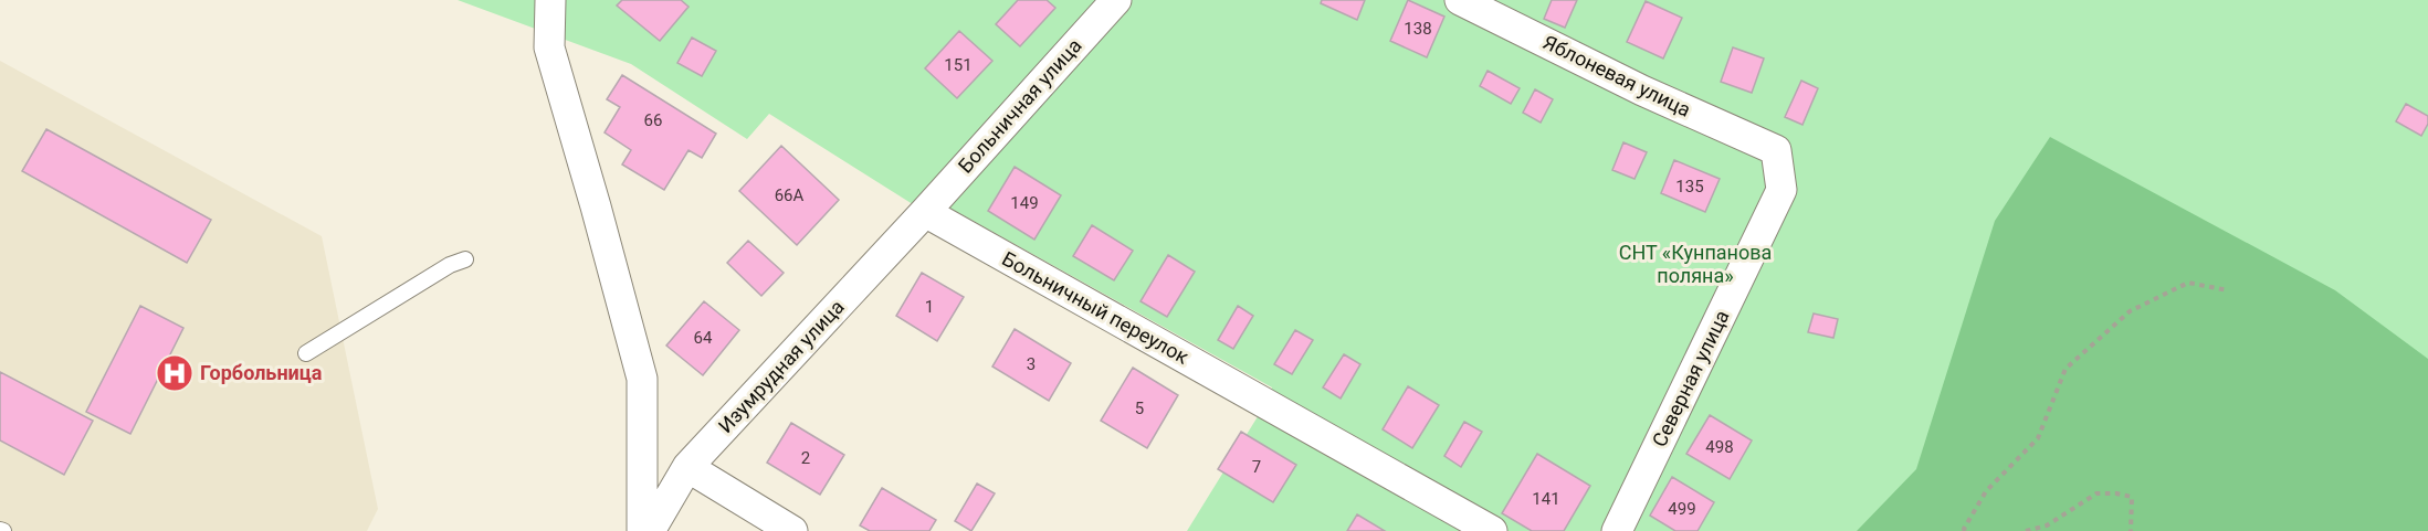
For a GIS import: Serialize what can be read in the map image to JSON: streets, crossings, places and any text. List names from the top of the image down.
{
  "streets": {
    "street": [
      "Яблоневая улица",
      "Больничная улица",
      "Больничный переулок",
      "Изумрудная улица",
      "Северная улица"
    ]
  },
  "crossings": [
    ["Яблоневая улица", "Северная улица"],
    ["Больничная улица", "Больничный переулок"],
    ["Больничная улица", "Изумрудная улица"],
    ["Больничный переулок", "Изумрудная улица"]
  ],
  "parks": ["СНТ «Кунпанова поляна»"],
  "places": {
    "hospital": ["Горбольница"]
  },
  "house_numbers": [
    "138",
    "151",
    "66",
    "135",
    "66А",
    "149",
    "1",
    "64",
    "3",
    "5",
    "498",
    "2",
    "7",
    "141",
    "499"
  ]
}
